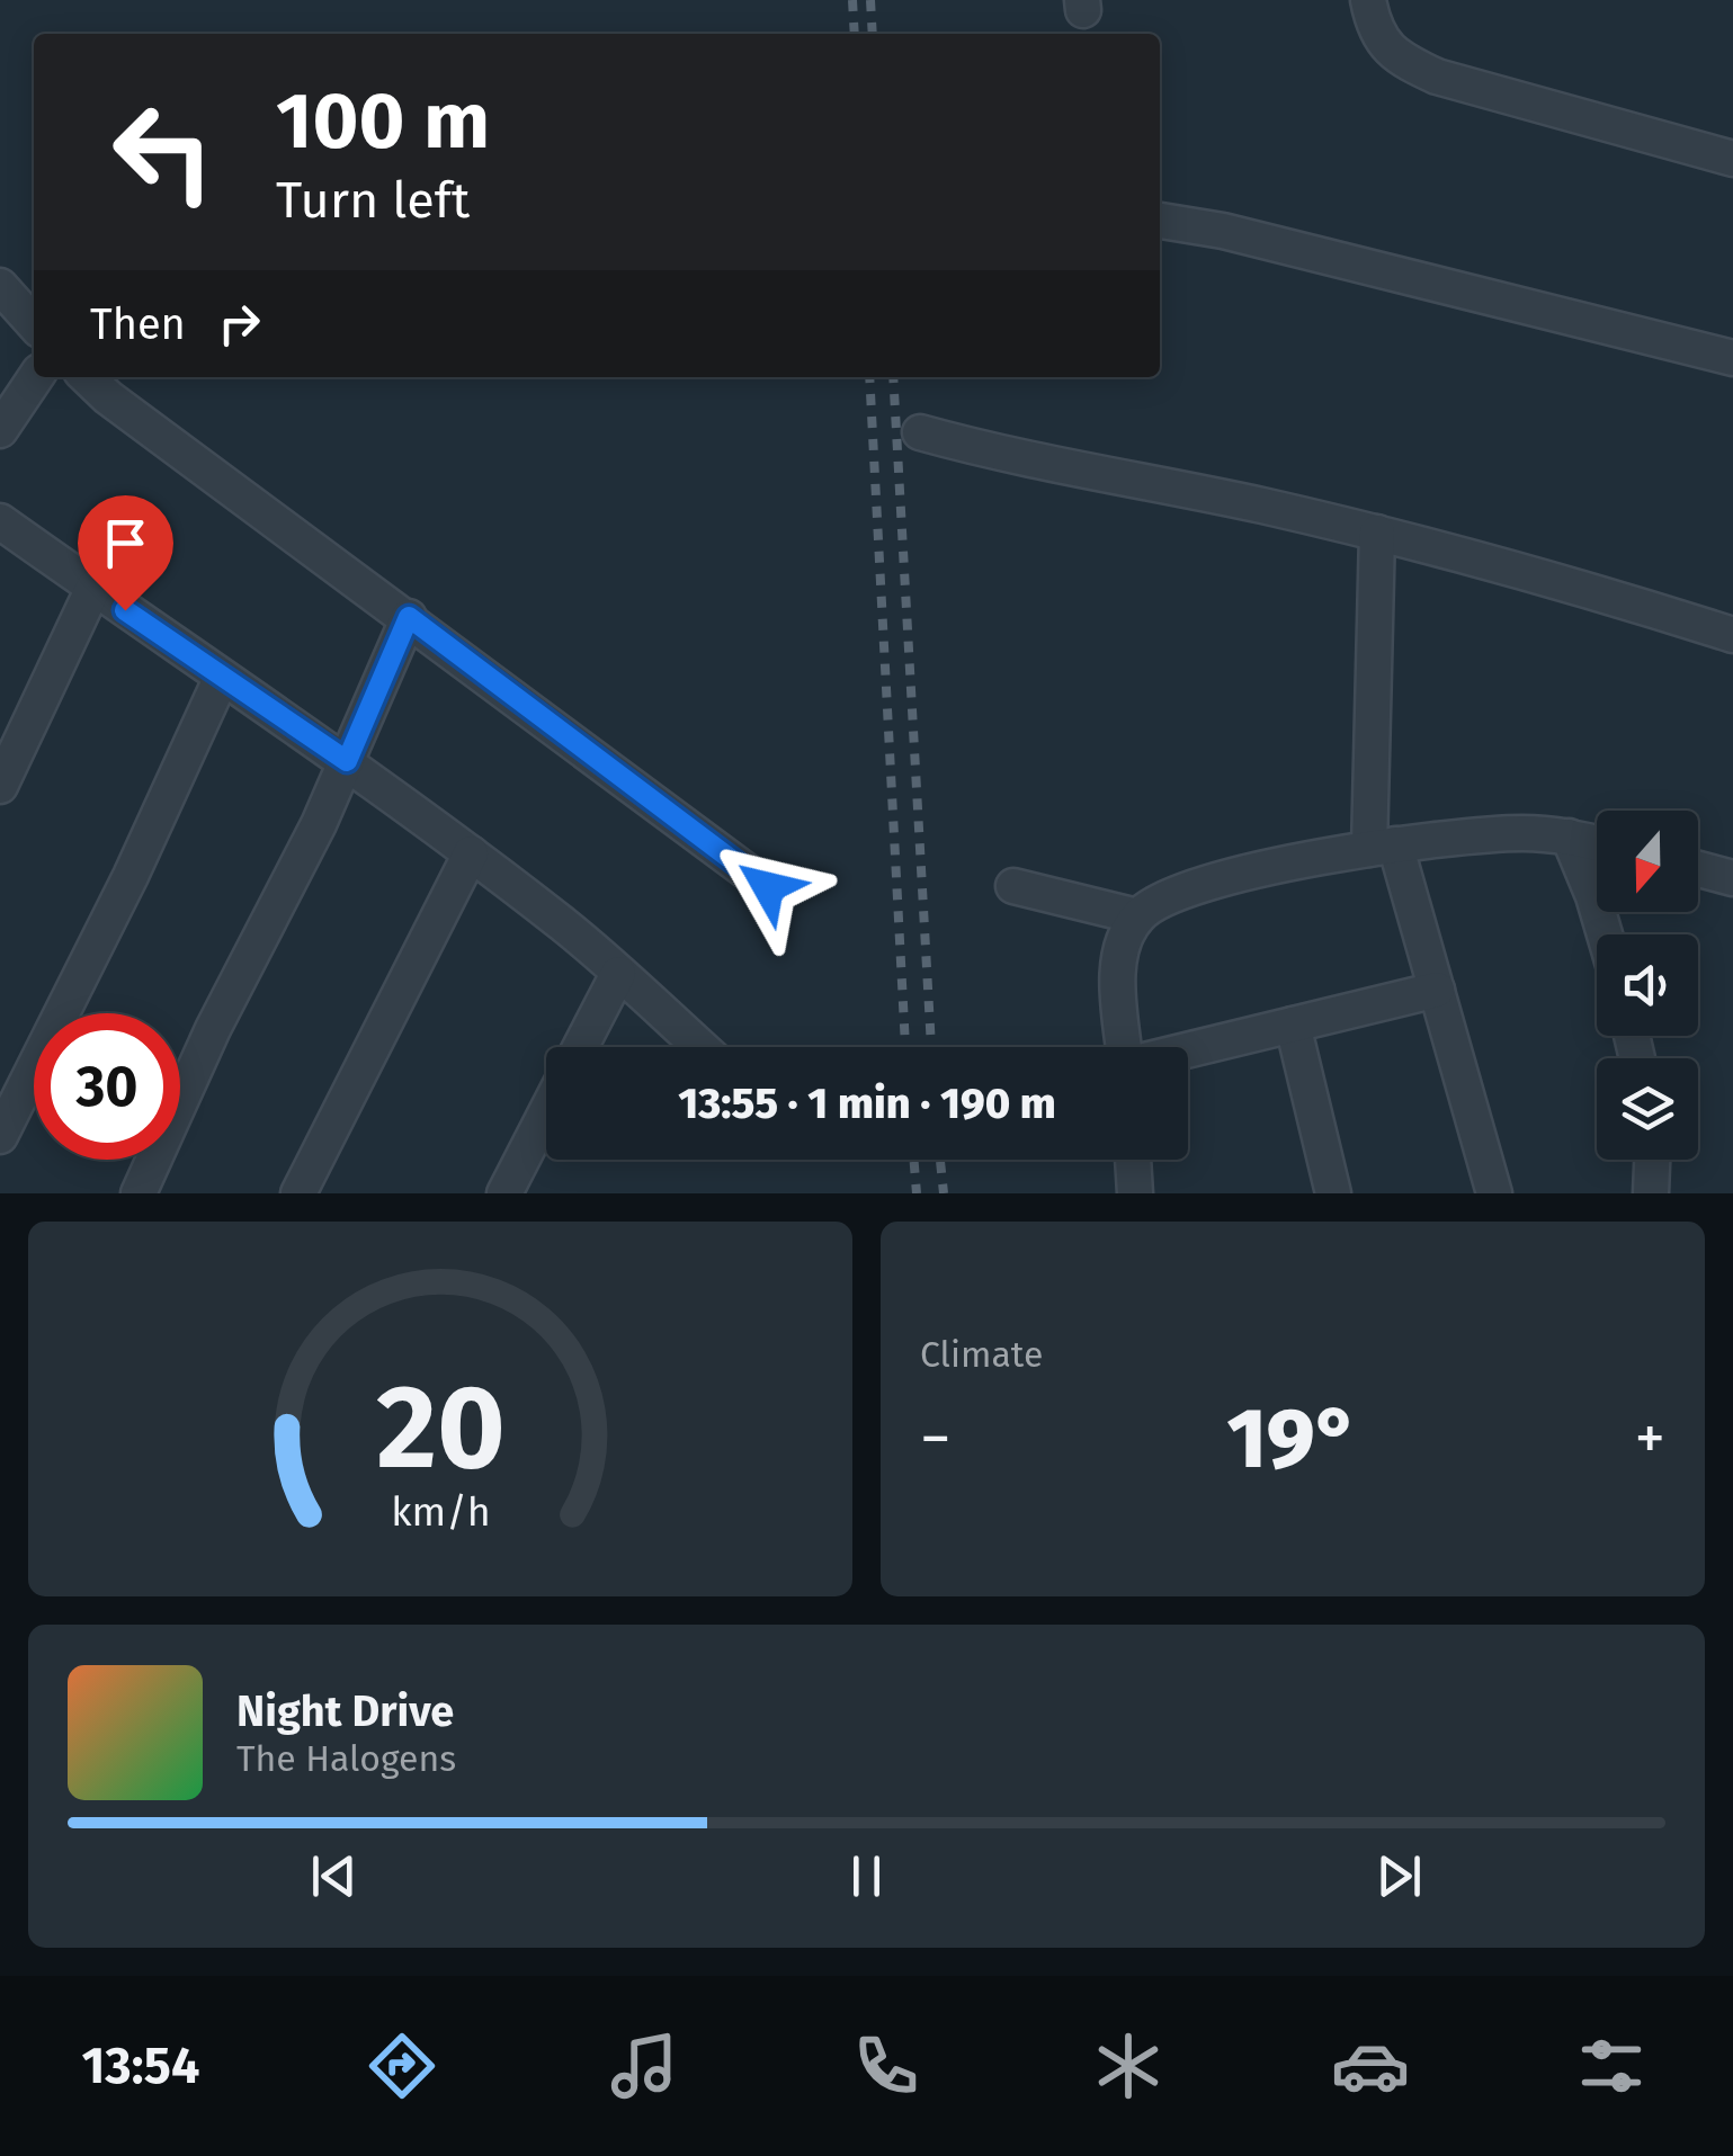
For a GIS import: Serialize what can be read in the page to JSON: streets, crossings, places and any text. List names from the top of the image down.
{
  "north": "bottom",
  "page": {
    "turn": ["100 m", "Turn left"],
    "then": "Then",
    "limit": "30",
    "trip": "13:55 · 1 min · 190 m",
    "tile": "Climate",
    "heat": ["−", "19°", "+"],
    "song": ["Night Drive", "The Halogens"],
    "tabs": "13:54",
    "gauge": ["20", "km/h"]
  }
}
